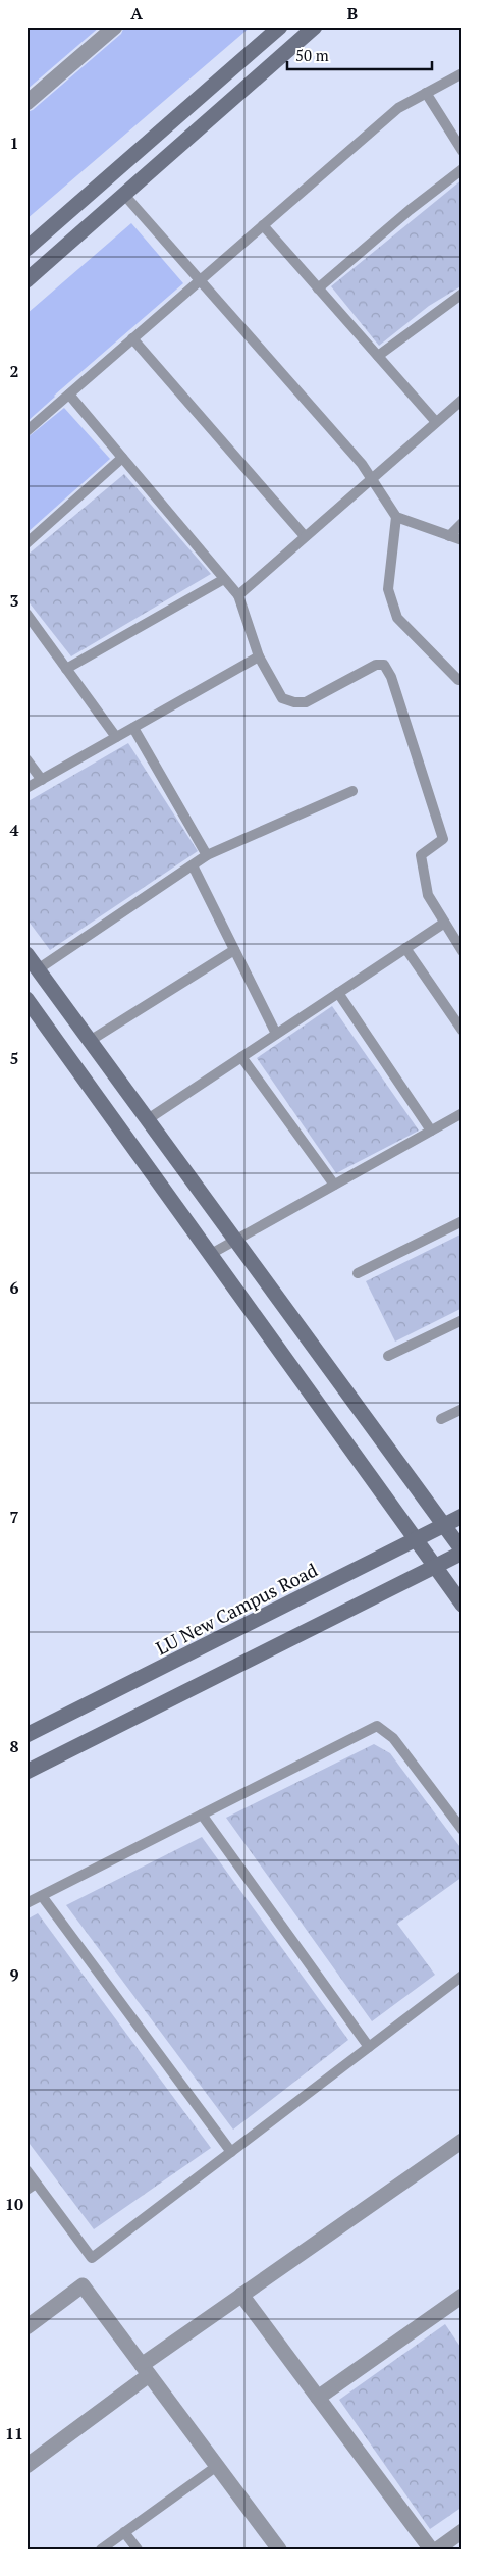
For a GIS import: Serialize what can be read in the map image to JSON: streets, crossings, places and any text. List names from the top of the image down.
{
  "streets": {
    "street": ["LU New Campus Road"]
  },
  "scale_bar": "50 m",
  "grid": {
    "columns": ["A", "B"],
    "rows": [
      "1",
      "2",
      "3",
      "4",
      "5",
      "6",
      "7",
      "8",
      "9",
      "10",
      "11"
    ]
  }
}
